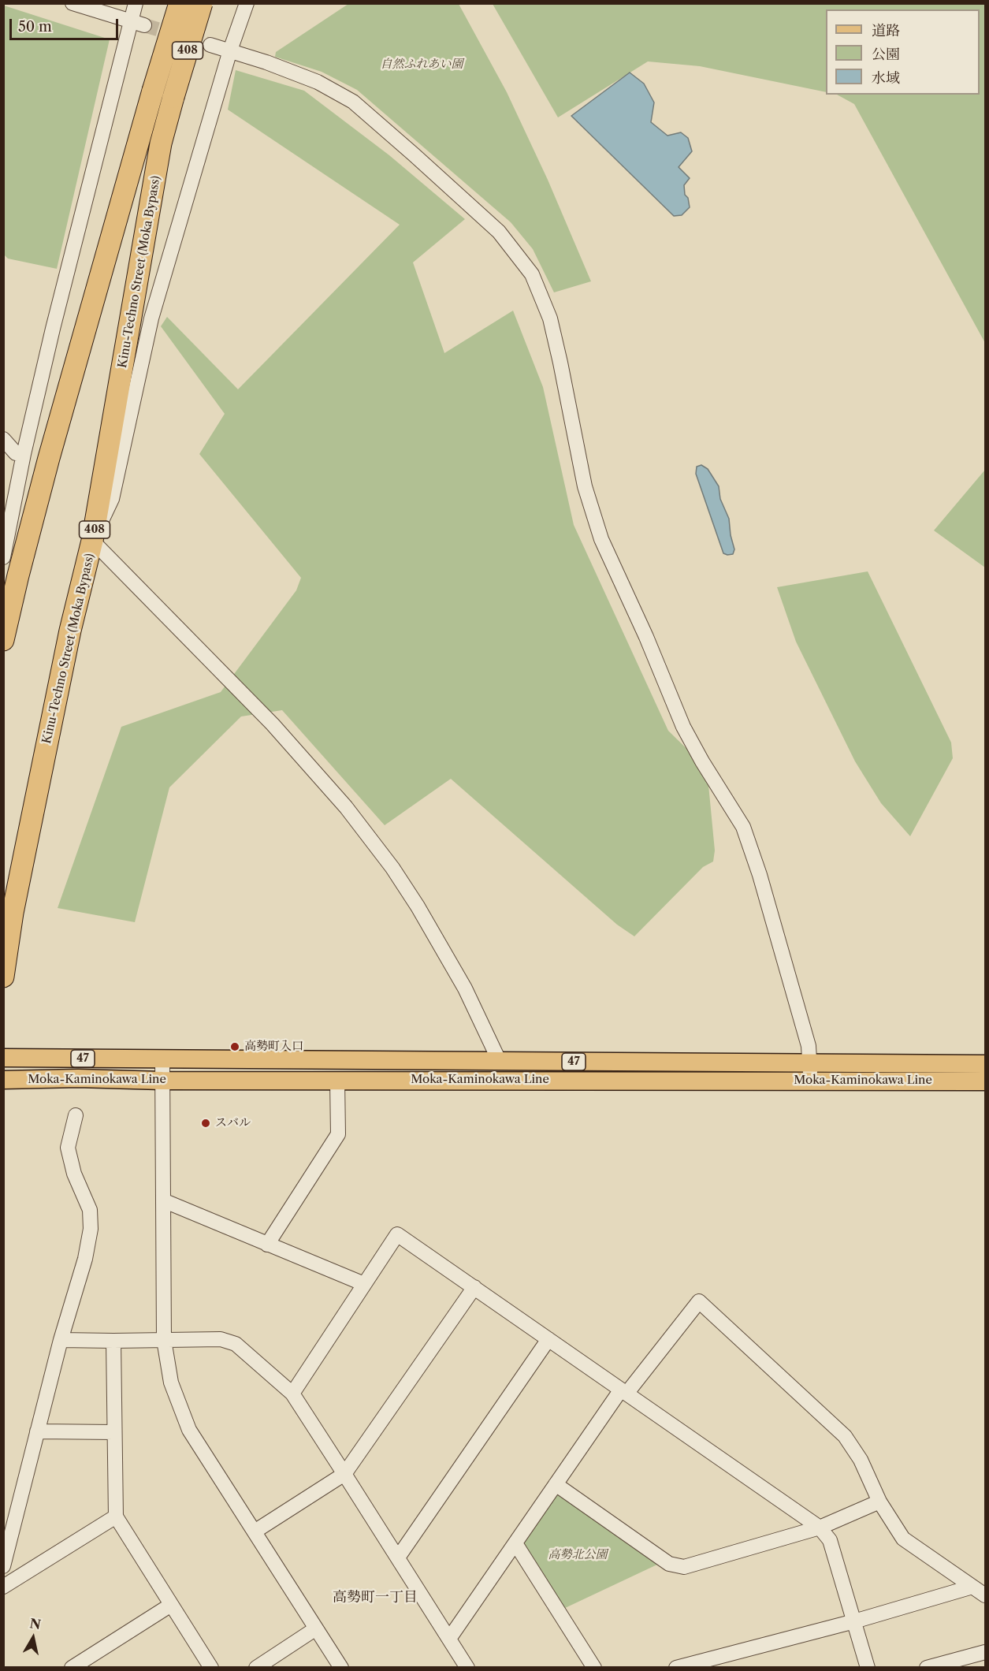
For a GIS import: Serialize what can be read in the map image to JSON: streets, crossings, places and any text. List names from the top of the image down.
{
  "streets": {
    "highway": ["408", "Kinu-Techno Street (Moka Bypass)"],
    "main road": ["47", "Moka-Kaminokawa Line"]
  },
  "districts": ["高勢町一丁目"],
  "parks": ["自然ふれあい園", "高勢北公園"],
  "places": ["高勢町入口", "スバル"],
  "legend": ["道路", "公園", "水域"],
  "scale_bar": "50 m",
  "north": "top"
}
